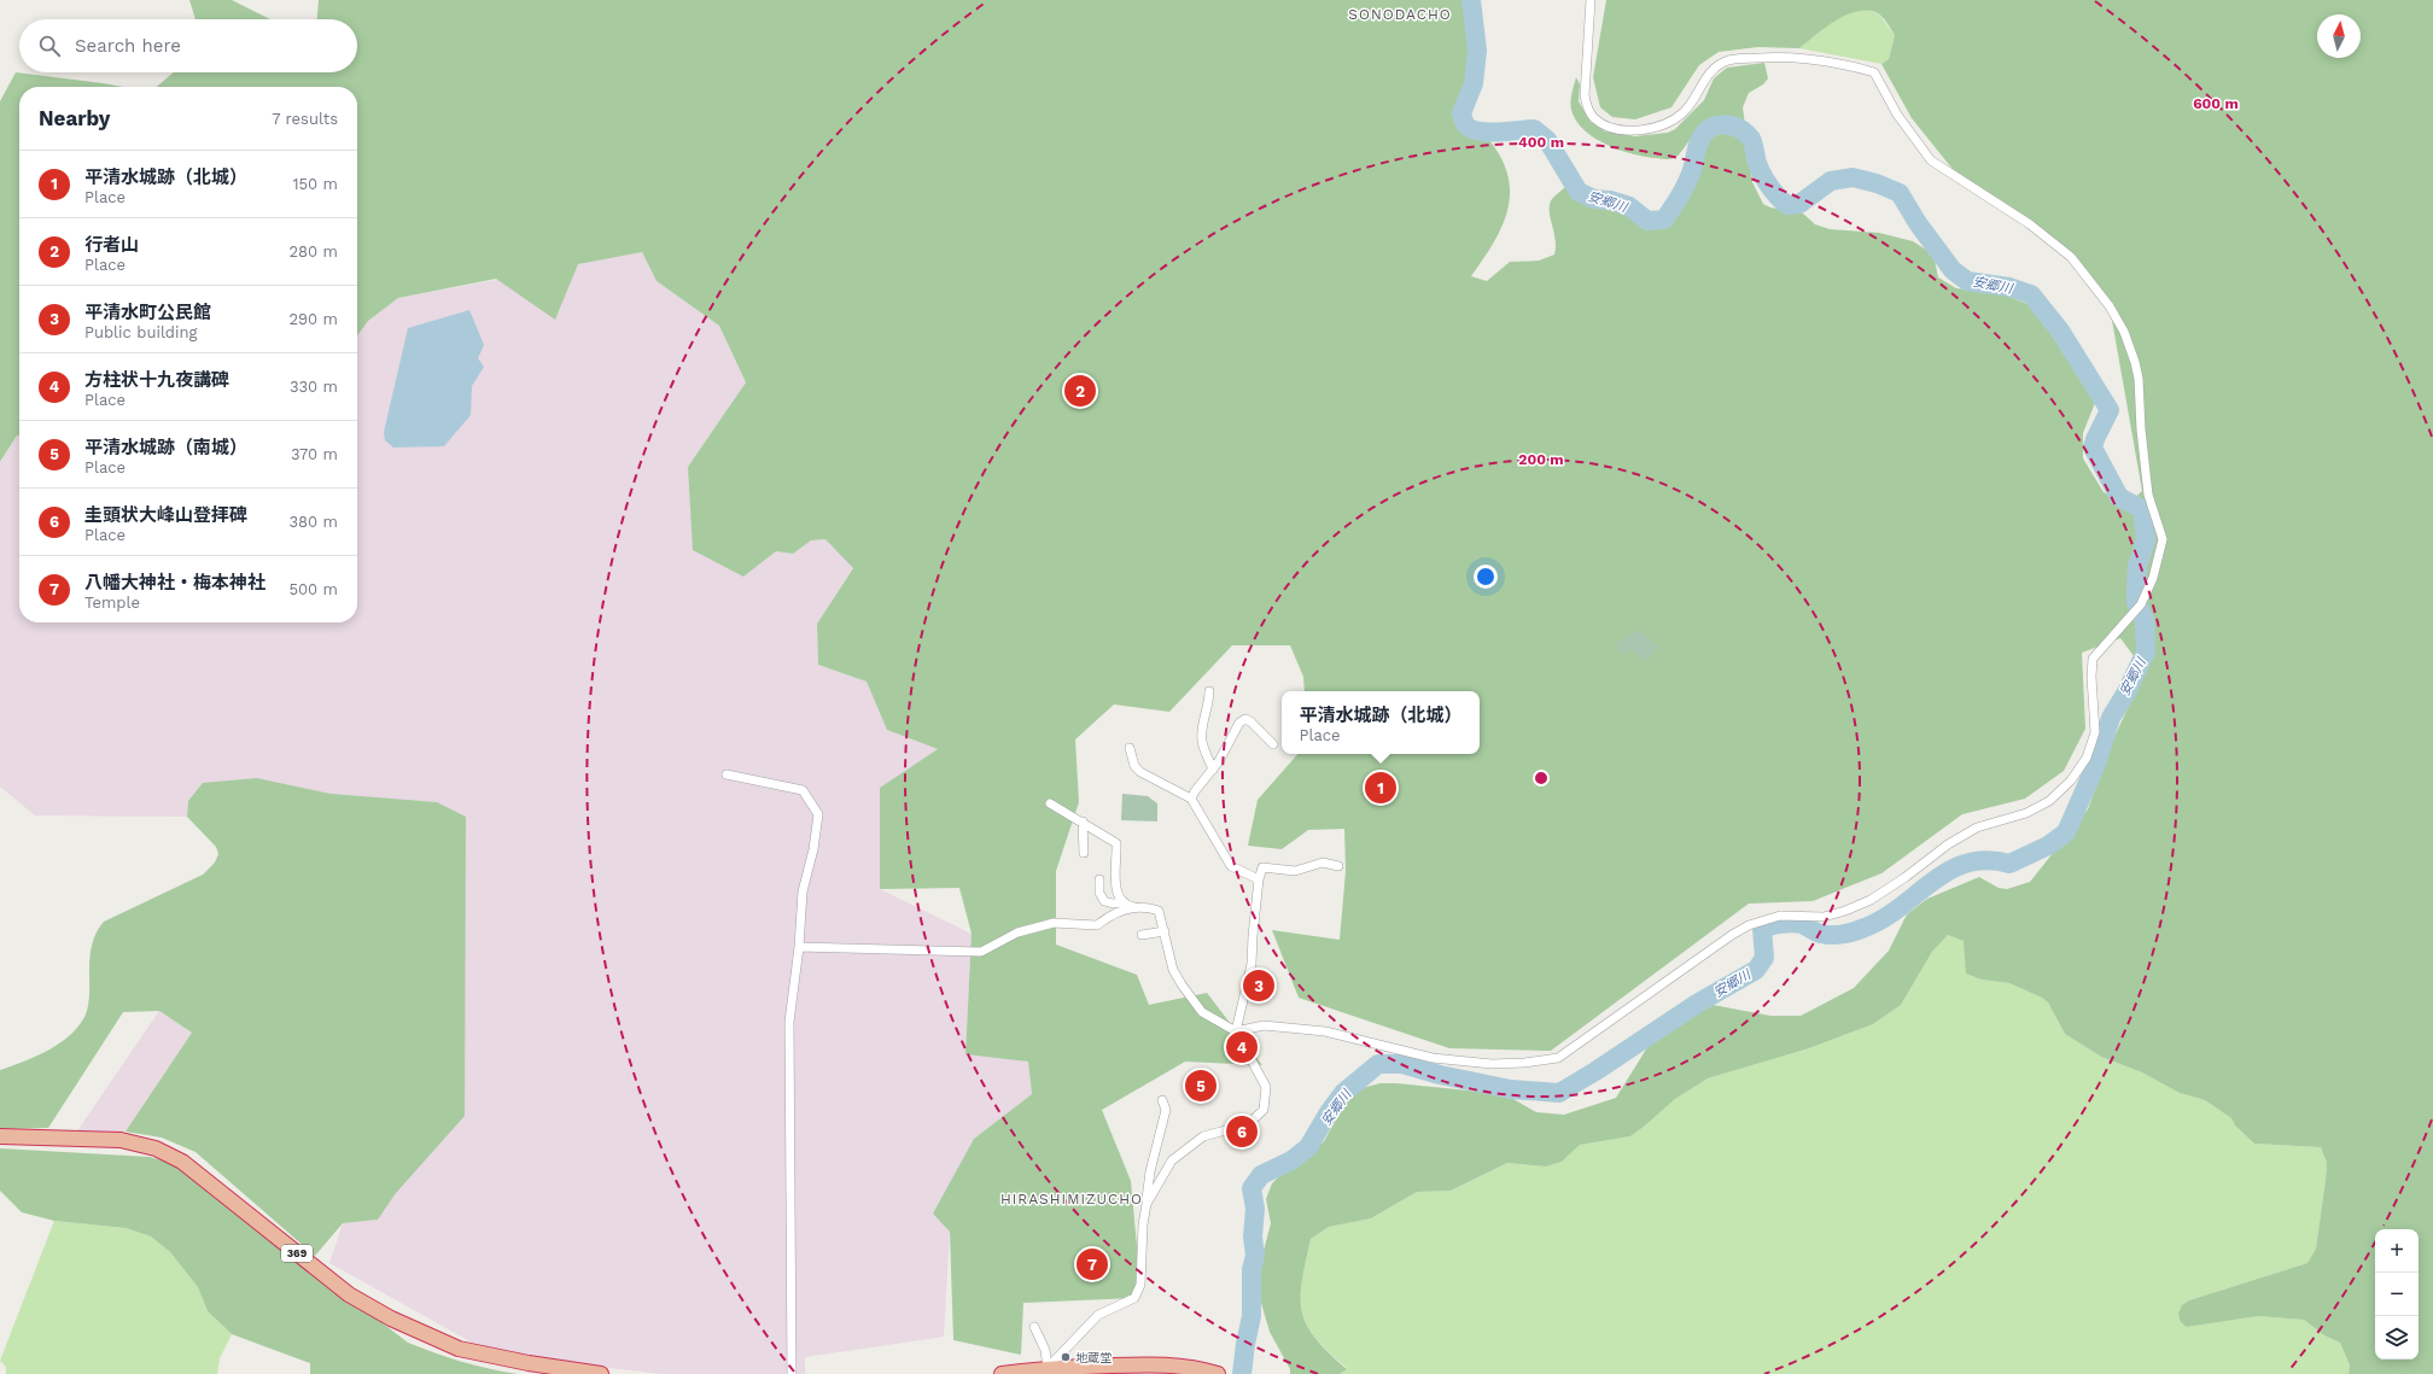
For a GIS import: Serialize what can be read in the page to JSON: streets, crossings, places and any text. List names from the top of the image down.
{
  "streets": {
    "highway": ["369"]
  },
  "districts": ["SONODACHO", "HIRASHIMIZUCHO"],
  "water": ["安郷川"],
  "places": ["地蔵堂"],
  "north": "top",
  "page": {
    "search": "Search here",
    "heading": ["Nearby", "7 results"],
    "list": [
      {
        "mark": "1",
        "name": "平清水城跡（北城）",
        "note": "Place",
        "value": "150 m"
      },
      {
        "mark": "2",
        "name": "行者山",
        "note": "Place",
        "value": "280 m"
      },
      {
        "mark": "3",
        "name": "平清水町公民館",
        "note": "Public building",
        "value": "290 m"
      },
      {
        "mark": "4",
        "name": "方柱状十九夜講碑",
        "note": "Place",
        "value": "330 m"
      },
      {
        "mark": "5",
        "name": "平清水城跡（南城）",
        "note": "Place",
        "value": "370 m"
      },
      {
        "mark": "6",
        "name": "圭頭状大峰山登拝碑",
        "note": "Place",
        "value": "380 m"
      },
      {
        "mark": "7",
        "name": "八幡大神社・梅本神社",
        "note": "Temple",
        "value": "500 m"
      }
    ],
    "pins": [
      "2",
      "1",
      "3",
      "4",
      "5",
      "6",
      "7"
    ],
    "popup": ["平清水城跡（北城）", "Place"],
    "map_buttons": ["+", "−"]
  },
  "rings": ["600 m", "400 m", "200 m"]
}
